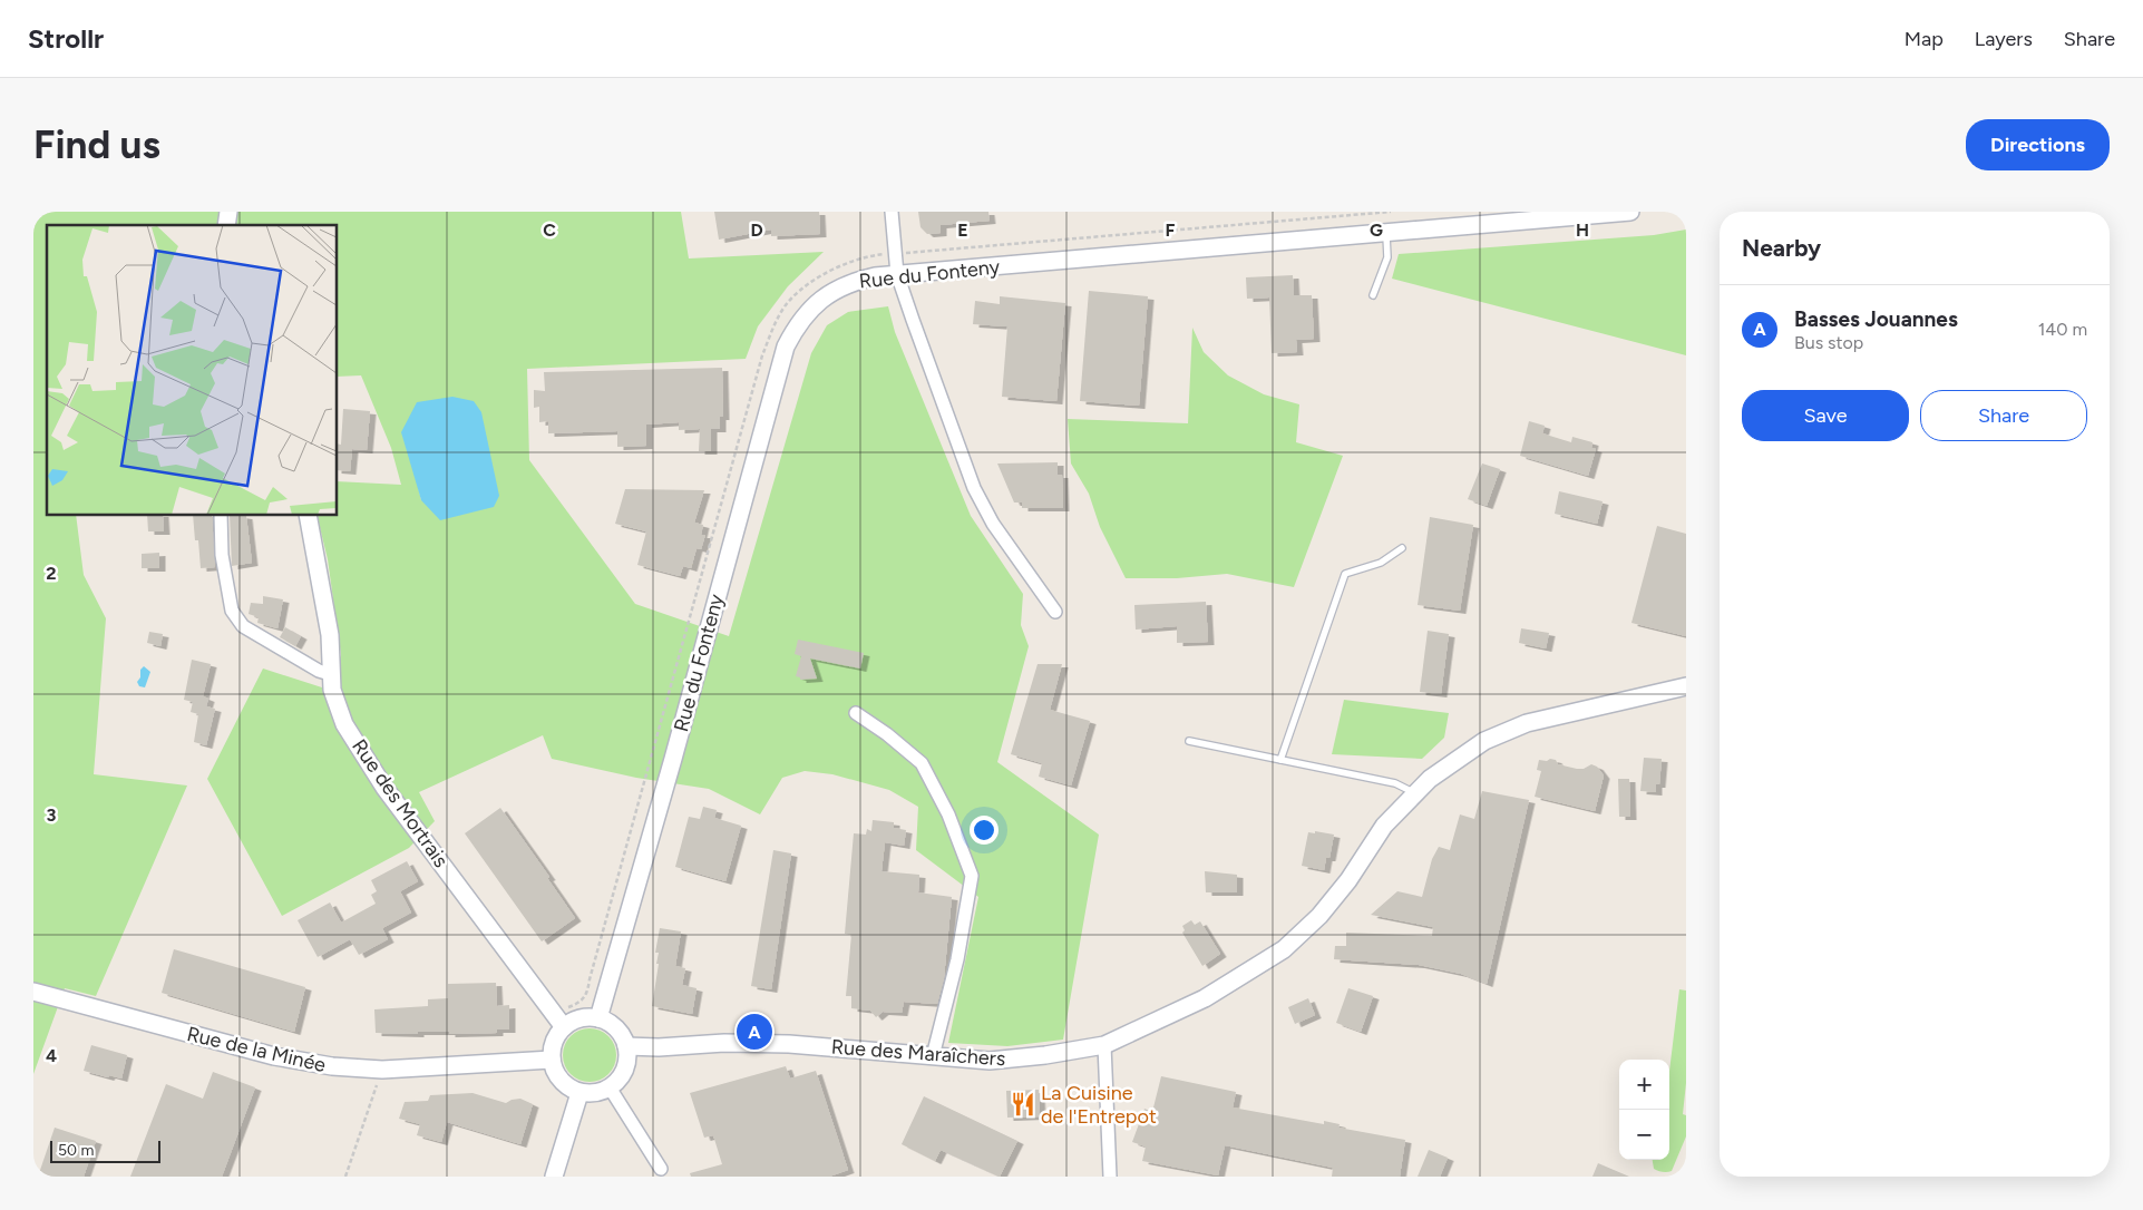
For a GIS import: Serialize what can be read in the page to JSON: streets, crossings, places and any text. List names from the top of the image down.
{
  "streets": {
    "street": [
      "Rue du Fonteny",
      "Rue des Mortrais",
      "Rue de la Minée",
      "Rue des Maraîchers"
    ]
  },
  "crossings": [
    ["Rue du Fonteny", "Rue des Mortrais"],
    ["Rue du Fonteny", "Rue de la Minée"],
    ["Rue du Fonteny", "Rue des Maraîchers"],
    ["Rue des Mortrais", "Rue de la Minée"],
    ["Rue des Mortrais", "Rue des Maraîchers"],
    ["Rue de la Minée", "Rue des Maraîchers"]
  ],
  "places": {
    "restaurant": ["La Cuisine de l'Entrepot"]
  },
  "scale_bar": "50 m",
  "page": {
    "header": "Strollr",
    "nav": ["Map", "Layers", "Share"],
    "buttons": [
      "Directions",
      ["Save", "Share"]
    ],
    "title": "Find us",
    "heading": "Nearby",
    "list": [
      {
        "mark": "A",
        "name": "Basses Jouannes",
        "note": "Bus stop",
        "value": "140 m"
      }
    ],
    "pins": "A",
    "map_buttons": ["+", "−"],
    "scale": "50 m"
  },
  "grid": {
    "columns": [
      "C",
      "D",
      "E",
      "F",
      "G",
      "H"
    ],
    "rows": ["2", "3", "4"]
  }
}
